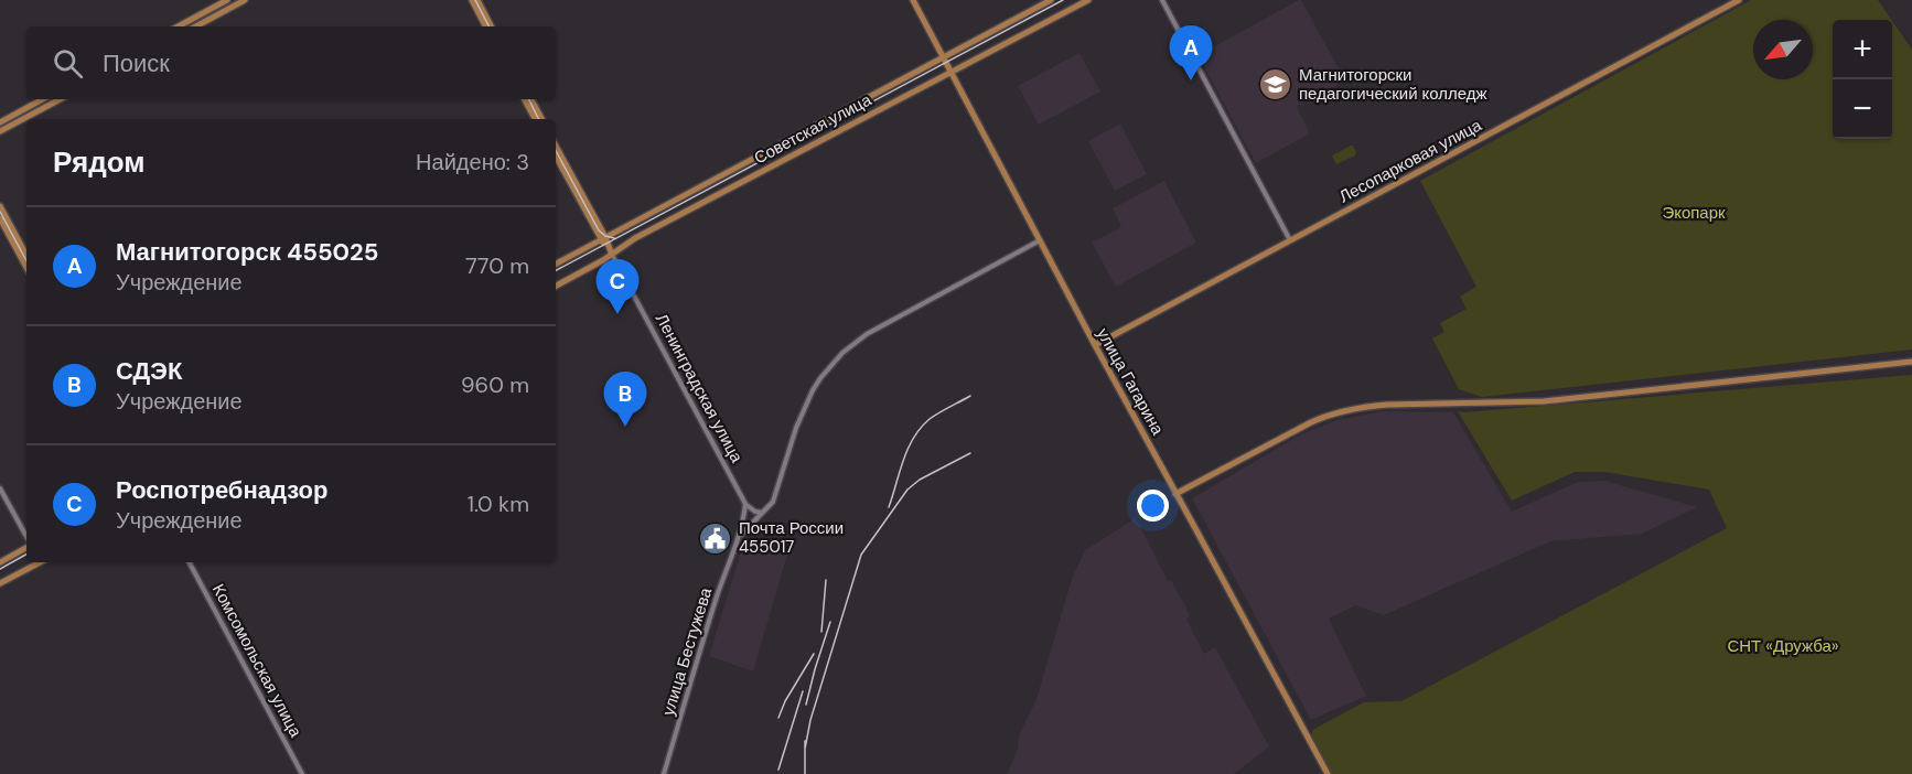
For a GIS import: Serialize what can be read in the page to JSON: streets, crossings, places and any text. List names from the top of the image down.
{
  "streets": {
    "main road": [
      "Советская улица",
      "Лесопарковая улица",
      "улица Гагарина",
      "Ленинградская улица"
    ],
    "street": ["улица Бестужева", "Комсомольская улица"]
  },
  "crossings": [
    ["Советская улица", "улица Гагарина"],
    ["Советская улица", "Ленинградская улица"],
    ["Лесопарковая улица", "улица Гагарина"]
  ],
  "parks": ["Экопарк", "СНТ «Дружба»"],
  "places": {
    "school or university": ["Магнитогорски педагогический колледж"],
    "public building": ["Почта России 455017"]
  },
  "north": "bottom left",
  "page": {
    "map_buttons": ["+", "−"],
    "pins": ["A", "C", "B"],
    "search": "Поиск",
    "heading": ["Рядом", "Найдено: 3"],
    "list": [
      {
        "mark": "A",
        "name": "Магнитогорск 455025",
        "note": "Учреждение",
        "value": "770 m"
      },
      {
        "mark": "B",
        "name": "СДЭК",
        "note": "Учреждение",
        "value": "960 m"
      },
      {
        "mark": "C",
        "name": "Роспотребнадзор",
        "note": "Учреждение",
        "value": "1.0 km"
      }
    ]
  }
}
